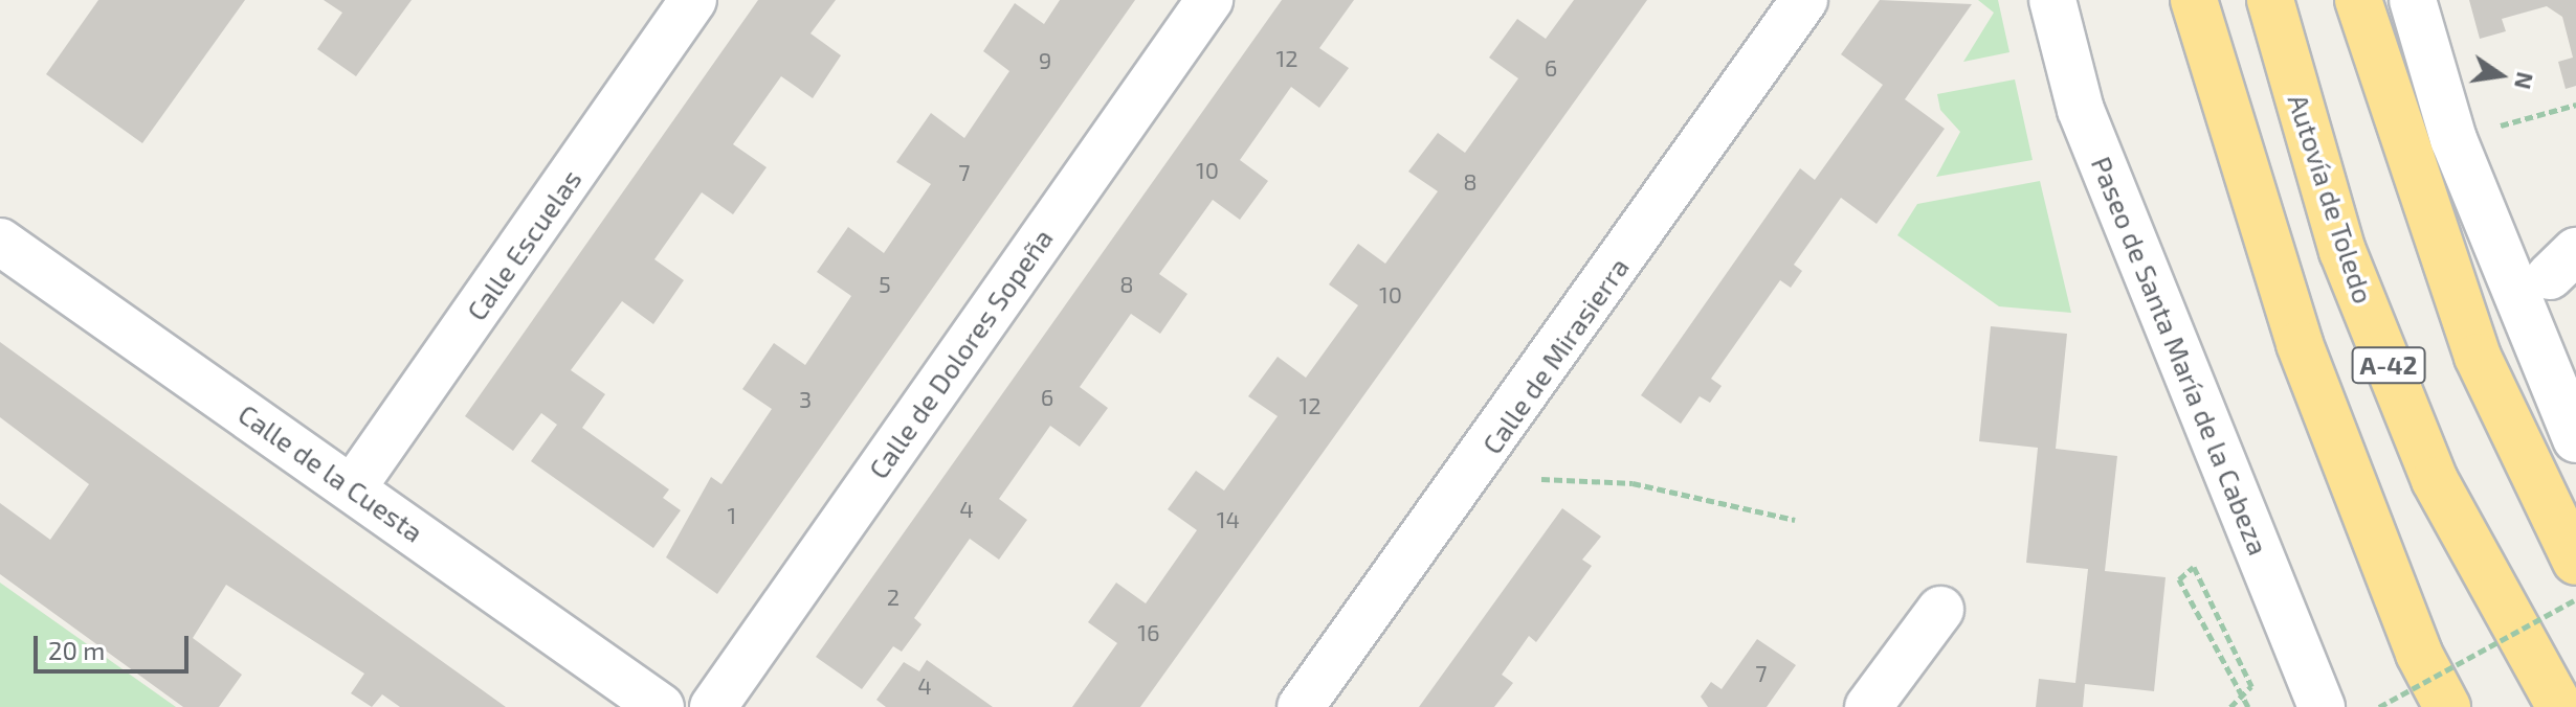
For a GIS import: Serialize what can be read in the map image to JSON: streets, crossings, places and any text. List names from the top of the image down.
{
  "streets": {
    "highway": ["Autovía de Toledo", "A-42"],
    "street": [
      "Calle Escuelas",
      "Calle de Dolores Sopeña",
      "Calle de Mirasierra",
      "Paseo de Santa María de la Cabeza",
      "Calle de la Cuesta"
    ]
  },
  "crossings": [
    ["Calle Escuelas", "Calle de la Cuesta"]
  ],
  "house_numbers": [
    "12",
    "9",
    "6",
    "10",
    "7",
    "8",
    "5",
    "8",
    "10",
    "6",
    "3",
    "12",
    "4",
    "1",
    "14",
    "2",
    "16",
    "7",
    "4"
  ],
  "scale_bar": "20 m",
  "north": "right"
}
